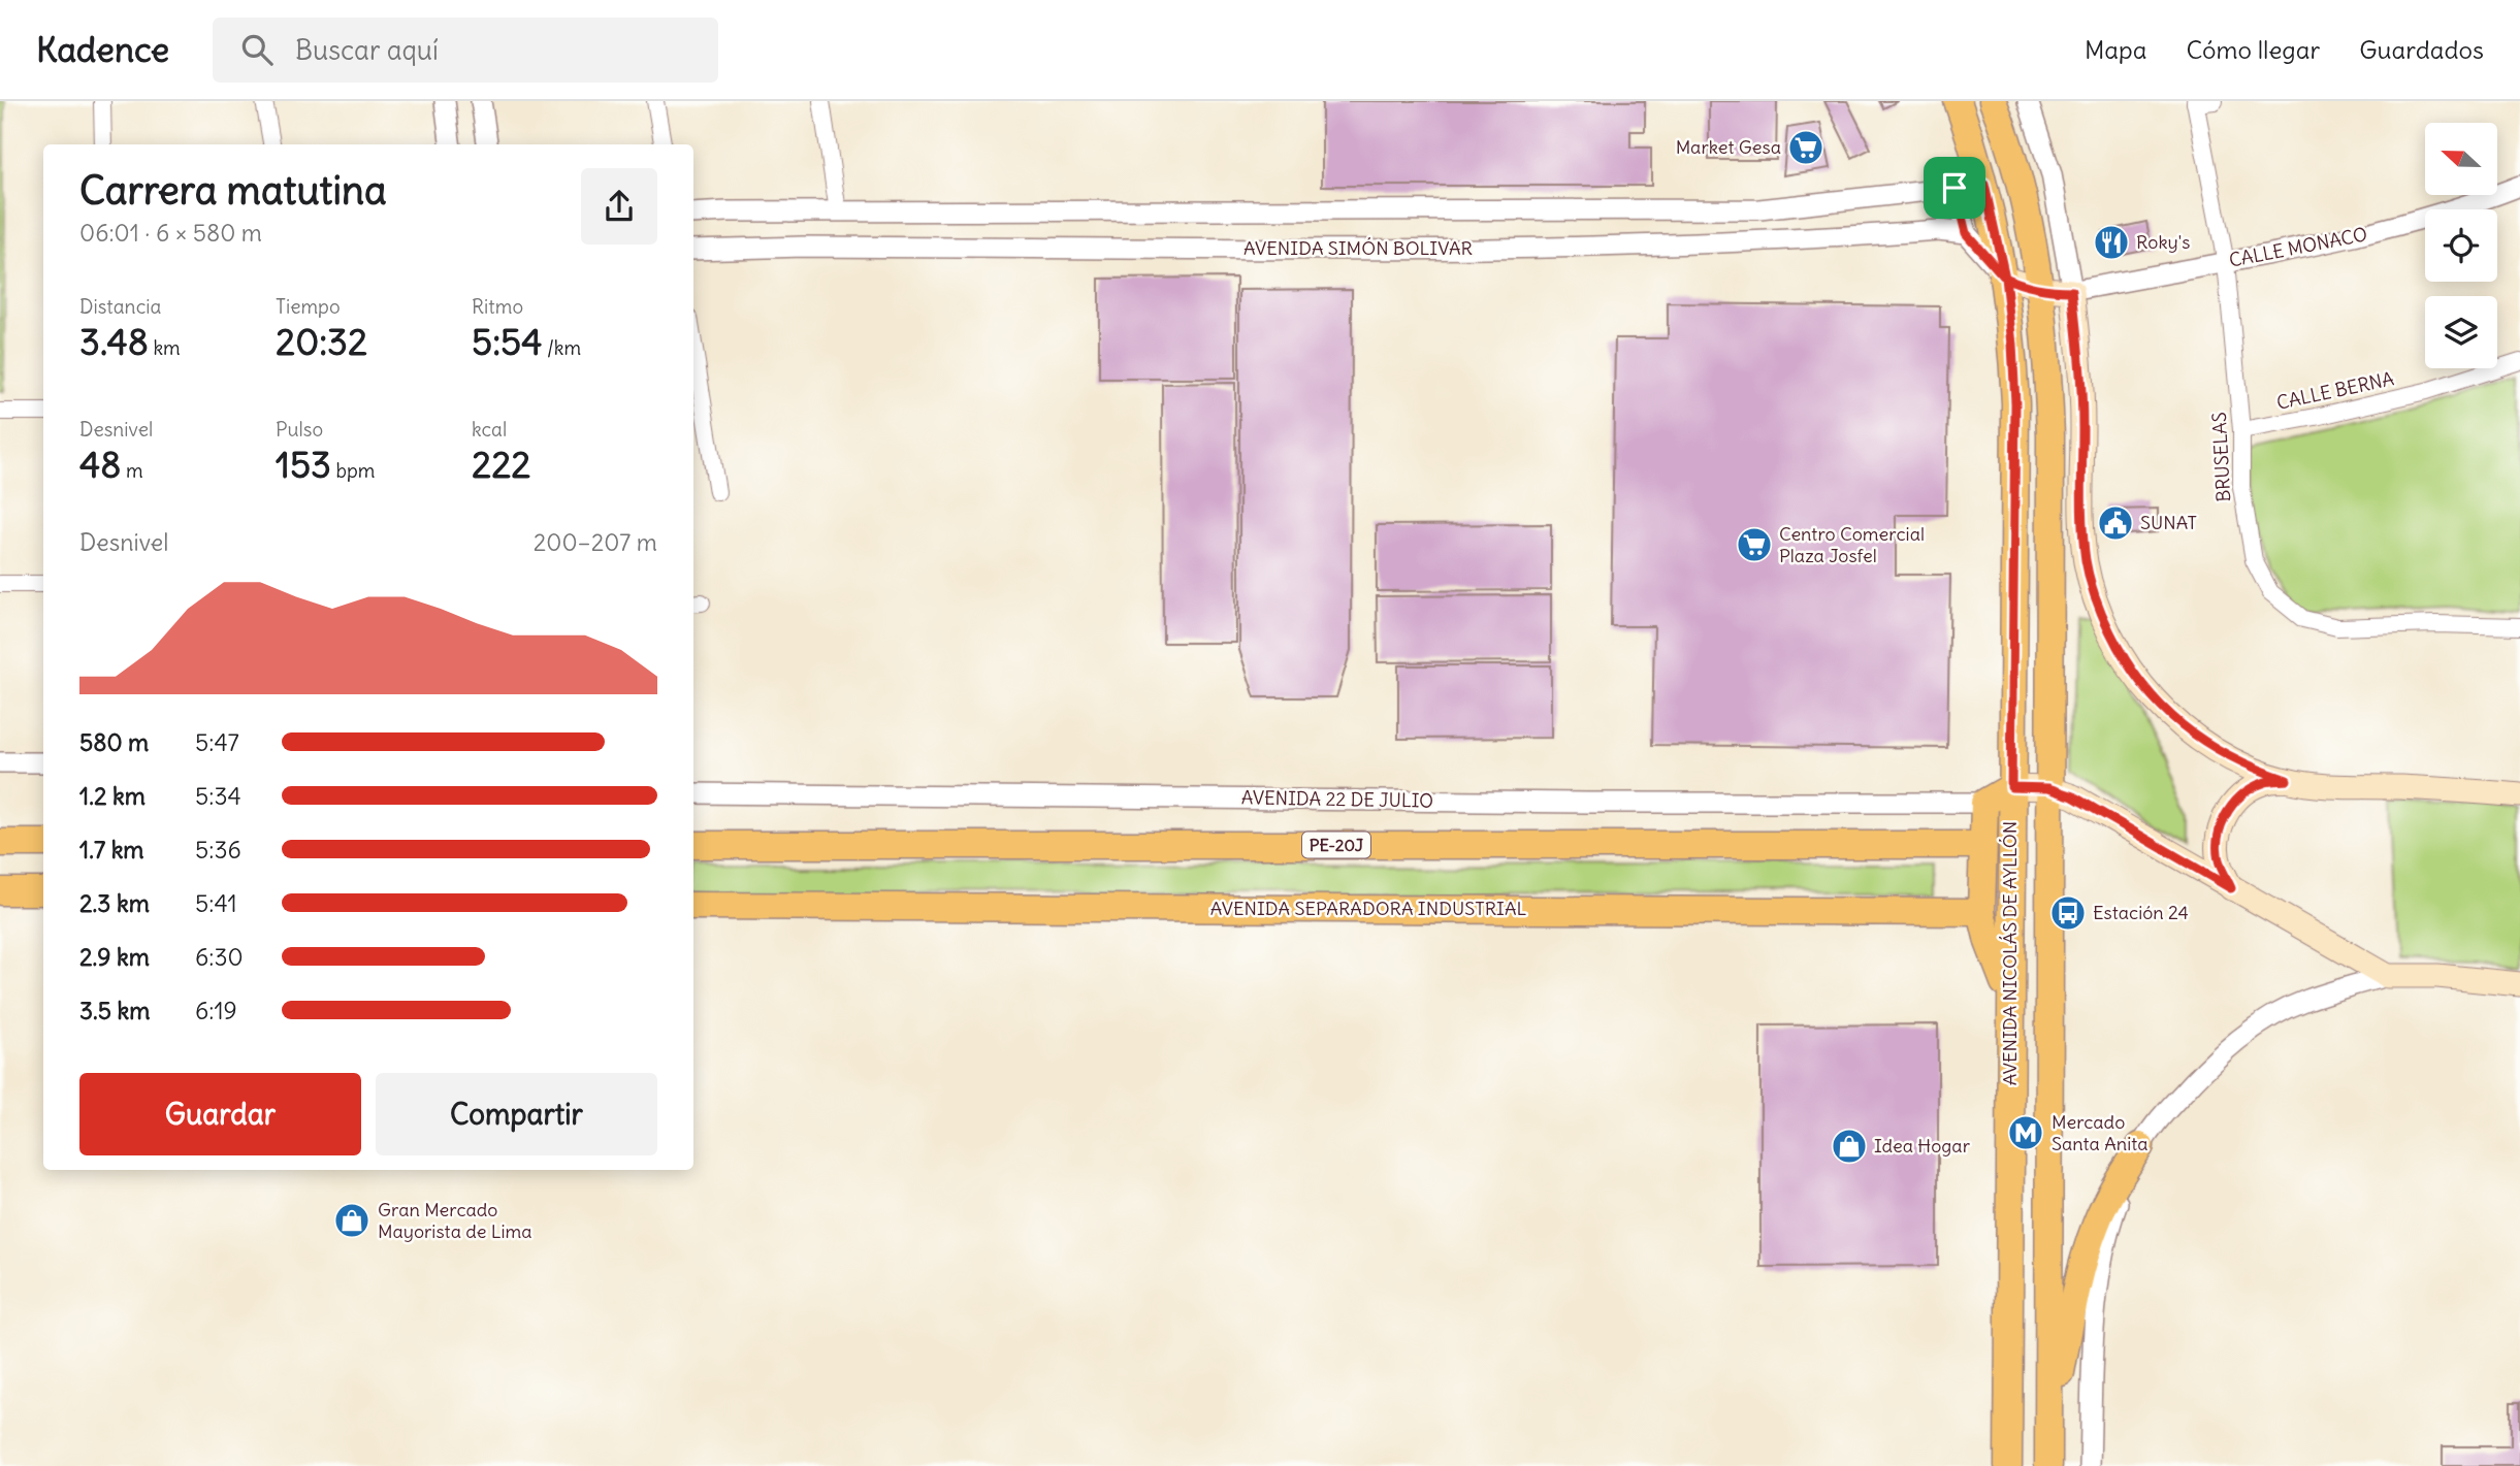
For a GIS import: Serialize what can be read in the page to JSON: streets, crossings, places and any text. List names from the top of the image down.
{
  "streets": {
    "main road": ["PE-20J", "AVENIDA SEPARADORA INDUSTRIAL", "AVENIDA NICOLÁS DE AYLLÓN"],
    "street": [
      "CALLE MONACO",
      "AVENIDA SIMÓN BOLIVAR",
      "CALLE BERNA",
      "BRUSELAS",
      "AVENIDA 22 DE JULIO"
    ]
  },
  "crossings": [
    ["CALLE MONACO", "BRUSELAS"],
    ["CALLE BERNA", "BRUSELAS"]
  ],
  "places": {
    "supermarket": ["Market Gesa", "Centro Comercial Plaza Josfel"],
    "restaurant": ["Roky's"],
    "public building": ["SUNAT"],
    "bus stop": ["Estación 24"],
    "metro station": ["Mercado Santa Anita"],
    "shop": ["Idea Hogar", "Gran Mercado Mayorista de Lima"]
  },
  "north": "left",
  "page": {
    "header": "Kadence",
    "search": "Buscar aquí",
    "nav": ["Mapa", "Cómo llegar", "Guardados"],
    "heading": ["Carrera matutina", "06:01 · 6 × 580 m"],
    "stats": [
      ["Distancia", "3.48 km"],
      ["Tiempo", "20:32"],
      ["Ritmo", "5:54 /km"],
      ["Desnivel", "48 m"],
      ["Pulso", "153 bpm"],
      ["kcal", "222"]
    ],
    "chart": ["Desnivel", "200–207 m"],
    "list": [
      {
        "name": "580 m",
        "note": "5:47"
      },
      {
        "name": "1.2 km",
        "note": "5:34"
      },
      {
        "name": "1.7 km",
        "note": "5:36"
      },
      {
        "name": "2.3 km",
        "note": "5:41"
      },
      {
        "name": "2.9 km",
        "note": "6:30"
      },
      {
        "name": "3.5 km",
        "note": "6:19"
      }
    ],
    "buttons": ["Guardar", "Compartir"]
  }
}
